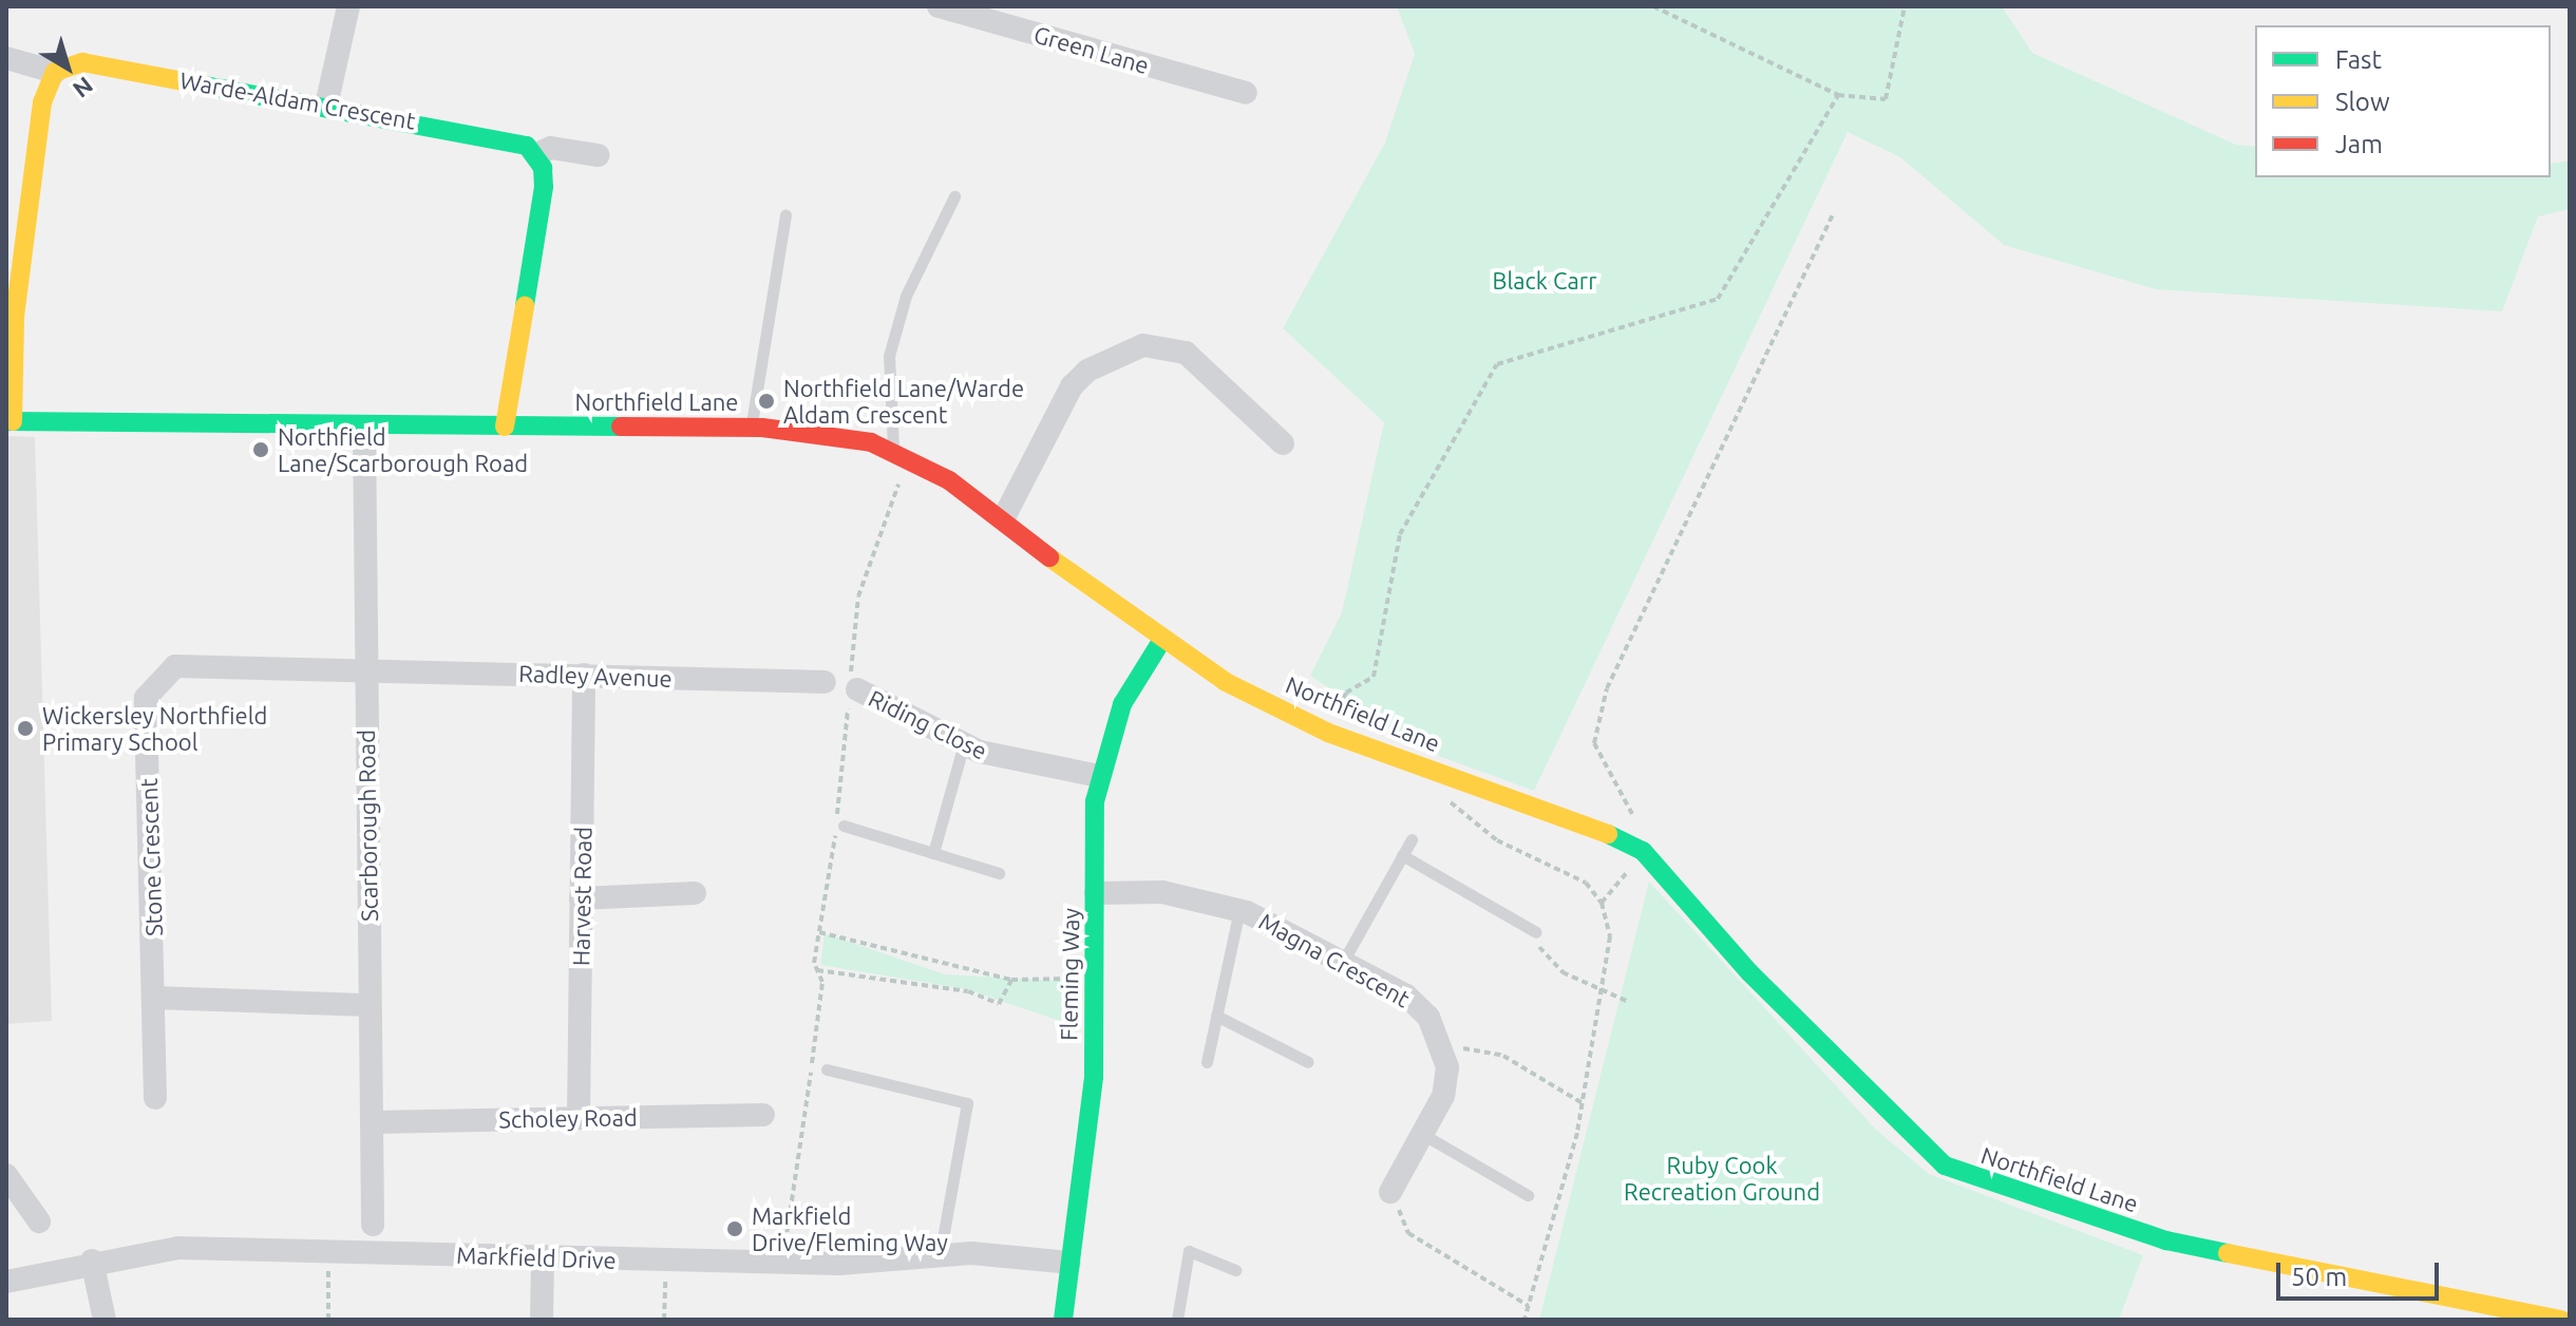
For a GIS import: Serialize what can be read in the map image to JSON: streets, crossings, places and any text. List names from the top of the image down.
{
  "streets": {
    "street": [
      "Green Lane",
      "Warde-Aldam Crescent",
      "Northfield Lane",
      "Radley Avenue",
      "Riding Close",
      "Scarborough Road",
      "Stone Crescent",
      "Harvest Road",
      "Magna Crescent",
      "Fleming Way",
      "Scholey Road",
      "Markfield Drive"
    ]
  },
  "crossings": [
    ["Northfield Lane", "Scarborough Road"],
    ["Northfield Lane", "Fleming Way"],
    ["Radley Avenue", "Scarborough Road"],
    ["Radley Avenue", "Stone Crescent"],
    ["Radley Avenue", "Harvest Road"],
    ["Riding Close", "Fleming Way"],
    ["Scarborough Road", "Stone Crescent"],
    ["Scarborough Road", "Scholey Road"],
    ["Harvest Road", "Scholey Road"],
    ["Magna Crescent", "Fleming Way"],
    ["Fleming Way", "Markfield Drive"]
  ],
  "parks": ["Black Carr", "Ruby Cook Recreation Ground"],
  "places": [
    "Northfield Lane/Warde Aldam Crescent",
    "Northfield Lane/Scarborough Road",
    "Wickersley Northfield Primary School",
    "Markfield Drive/Fleming Way"
  ],
  "legend": ["Fast", "Slow", "Jam"],
  "scale_bar": "50 m",
  "north": "bottom right"
}
